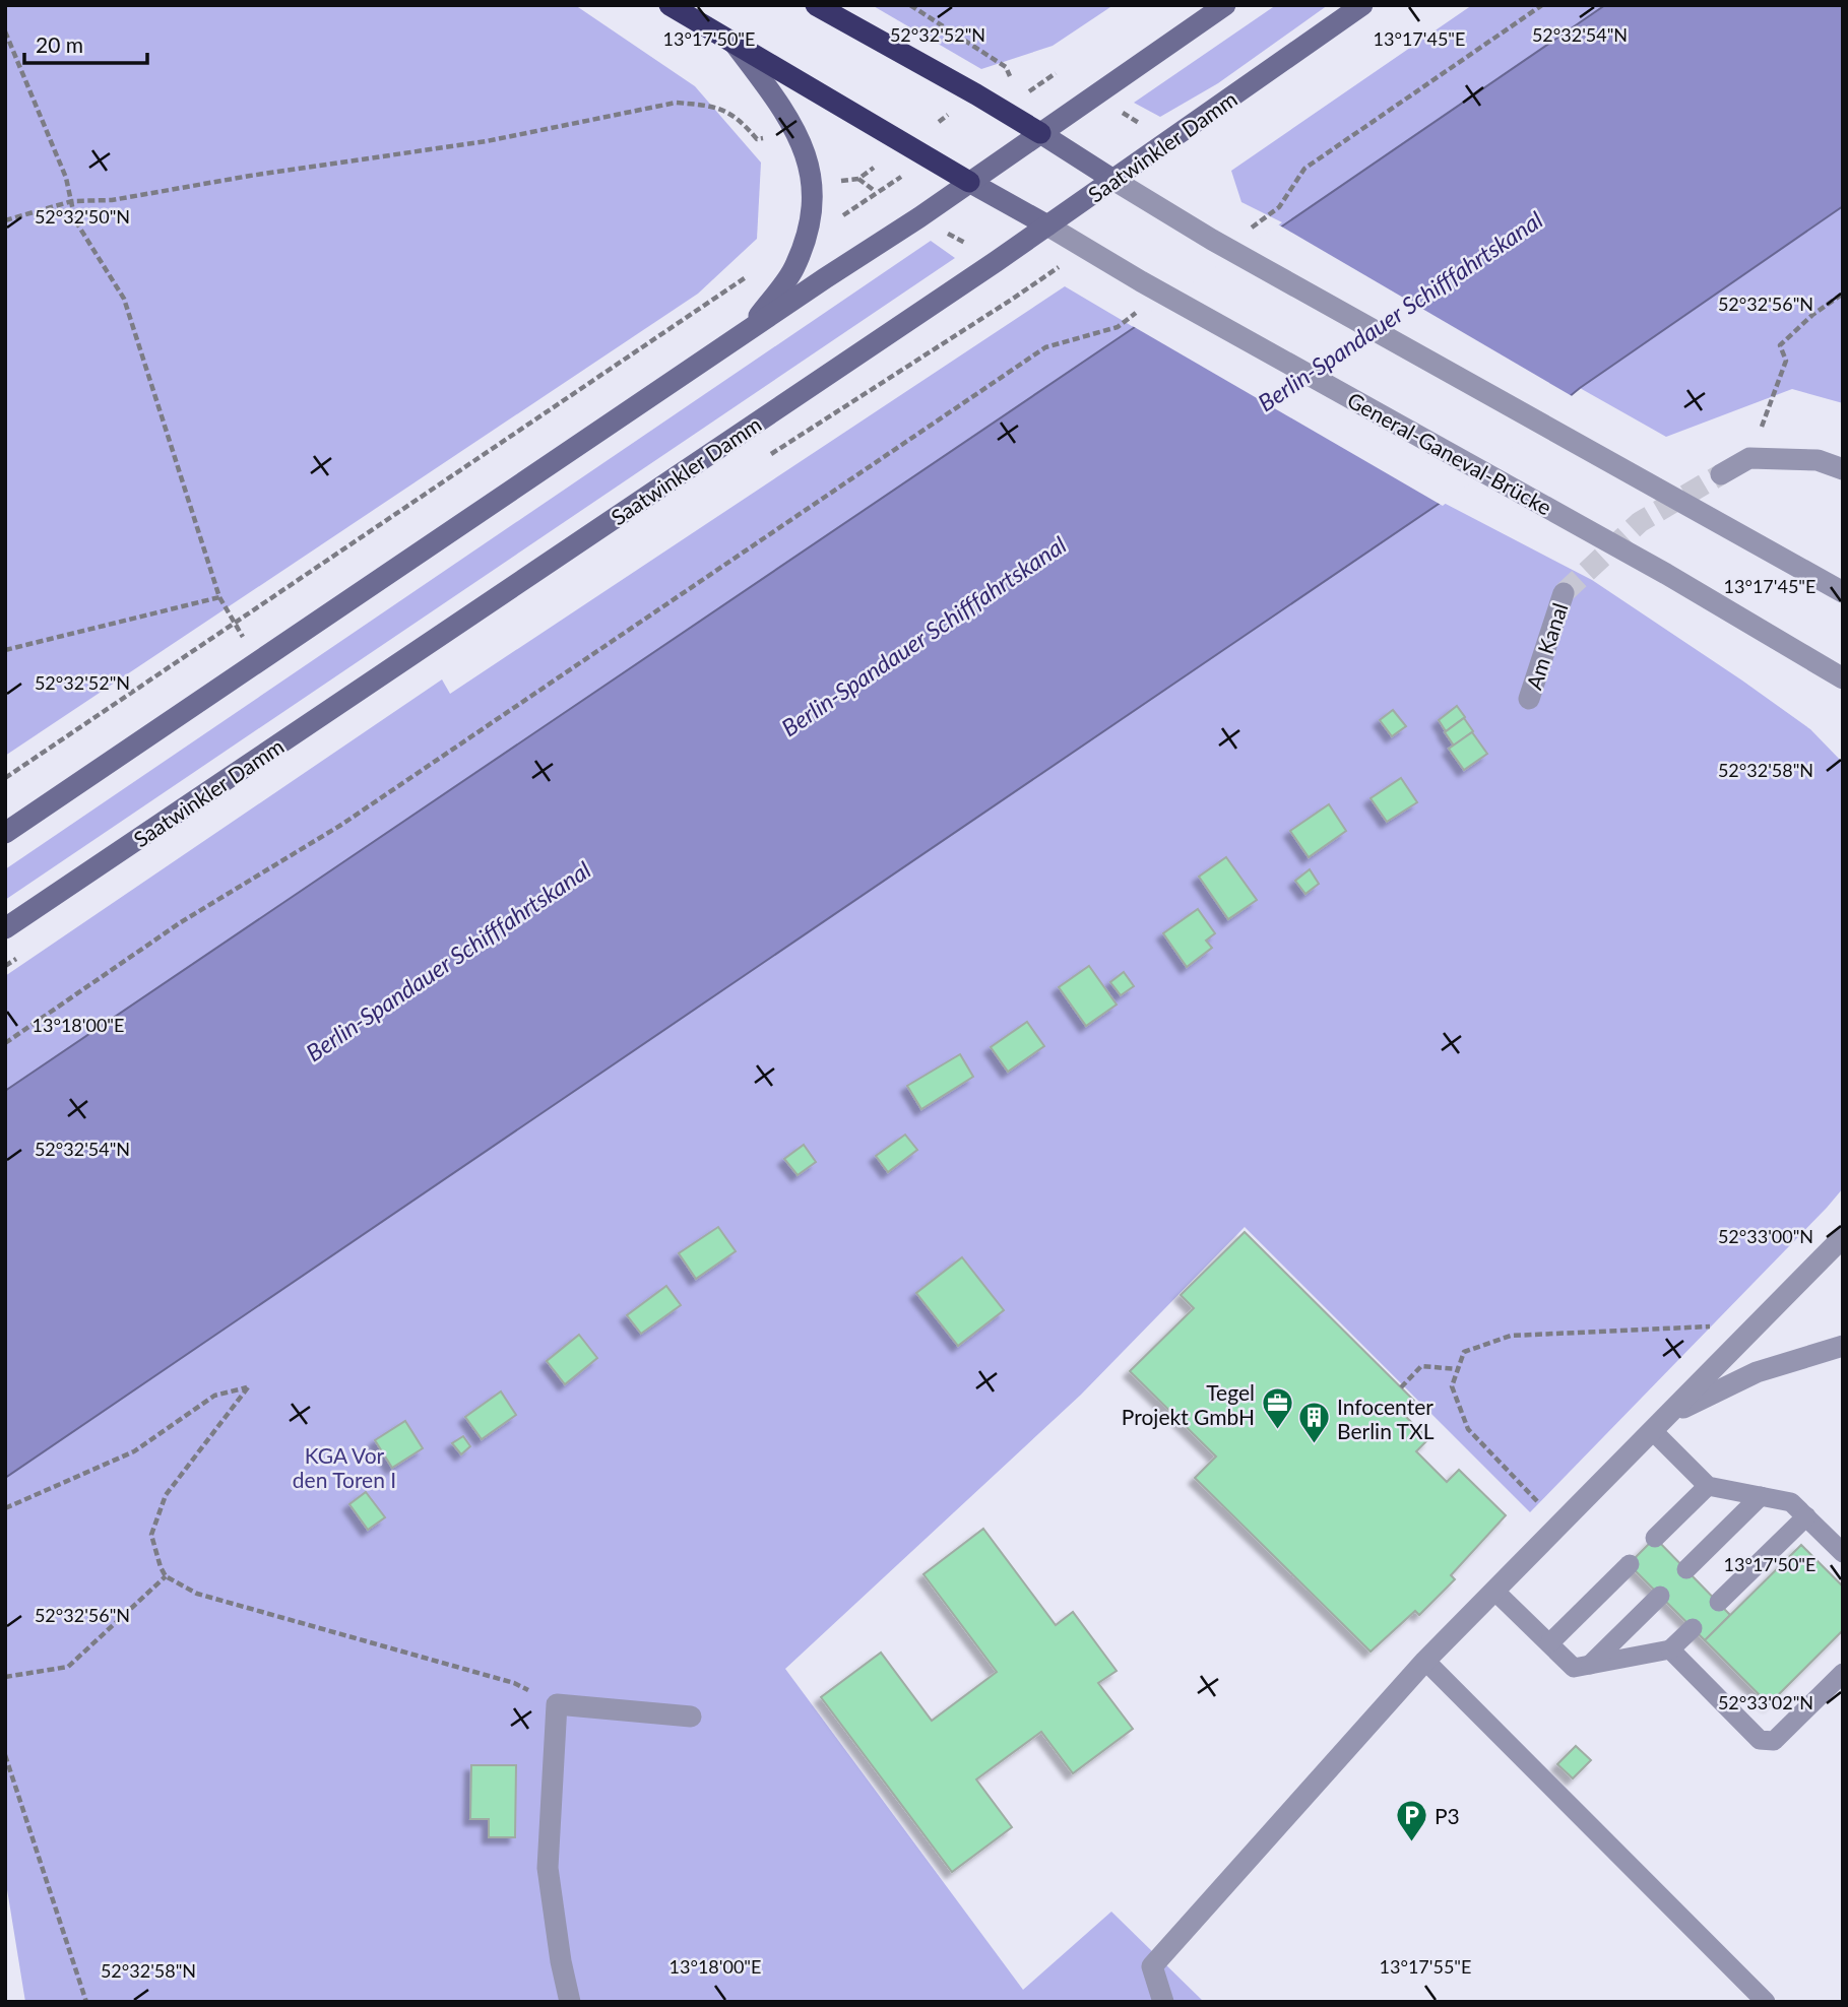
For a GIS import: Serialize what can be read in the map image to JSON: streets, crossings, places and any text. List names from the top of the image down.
{
  "streets": {
    "main road": ["Saatwinkler Damm"],
    "street": ["General-Ganeval-Brücke", "Am Kanal"]
  },
  "crossings": [
    ["Saatwinkler Damm", "General-Ganeval-Brücke"]
  ],
  "water": ["Berlin-Spandauer Schifffahrtskanal"],
  "parks": ["KGA Vor den Toren I"],
  "places": {
    "office": ["Tegel Projekt GmbH"],
    "building": ["Infocenter Berlin TXL"],
    "parking": ["P3"]
  },
  "scale_bar": "20 m",
  "coordinates": [
    "52°32'52\"N",
    "52°32'54\"N",
    "13°17'50\"E",
    "13°17'45\"E",
    "52°32'50\"N",
    "52°32'56\"N",
    "52°32'58\"N",
    "13°18'00\"E",
    "52°33'00\"N",
    "52°33'02\"N",
    "13°17'55\"E"
  ]
}
